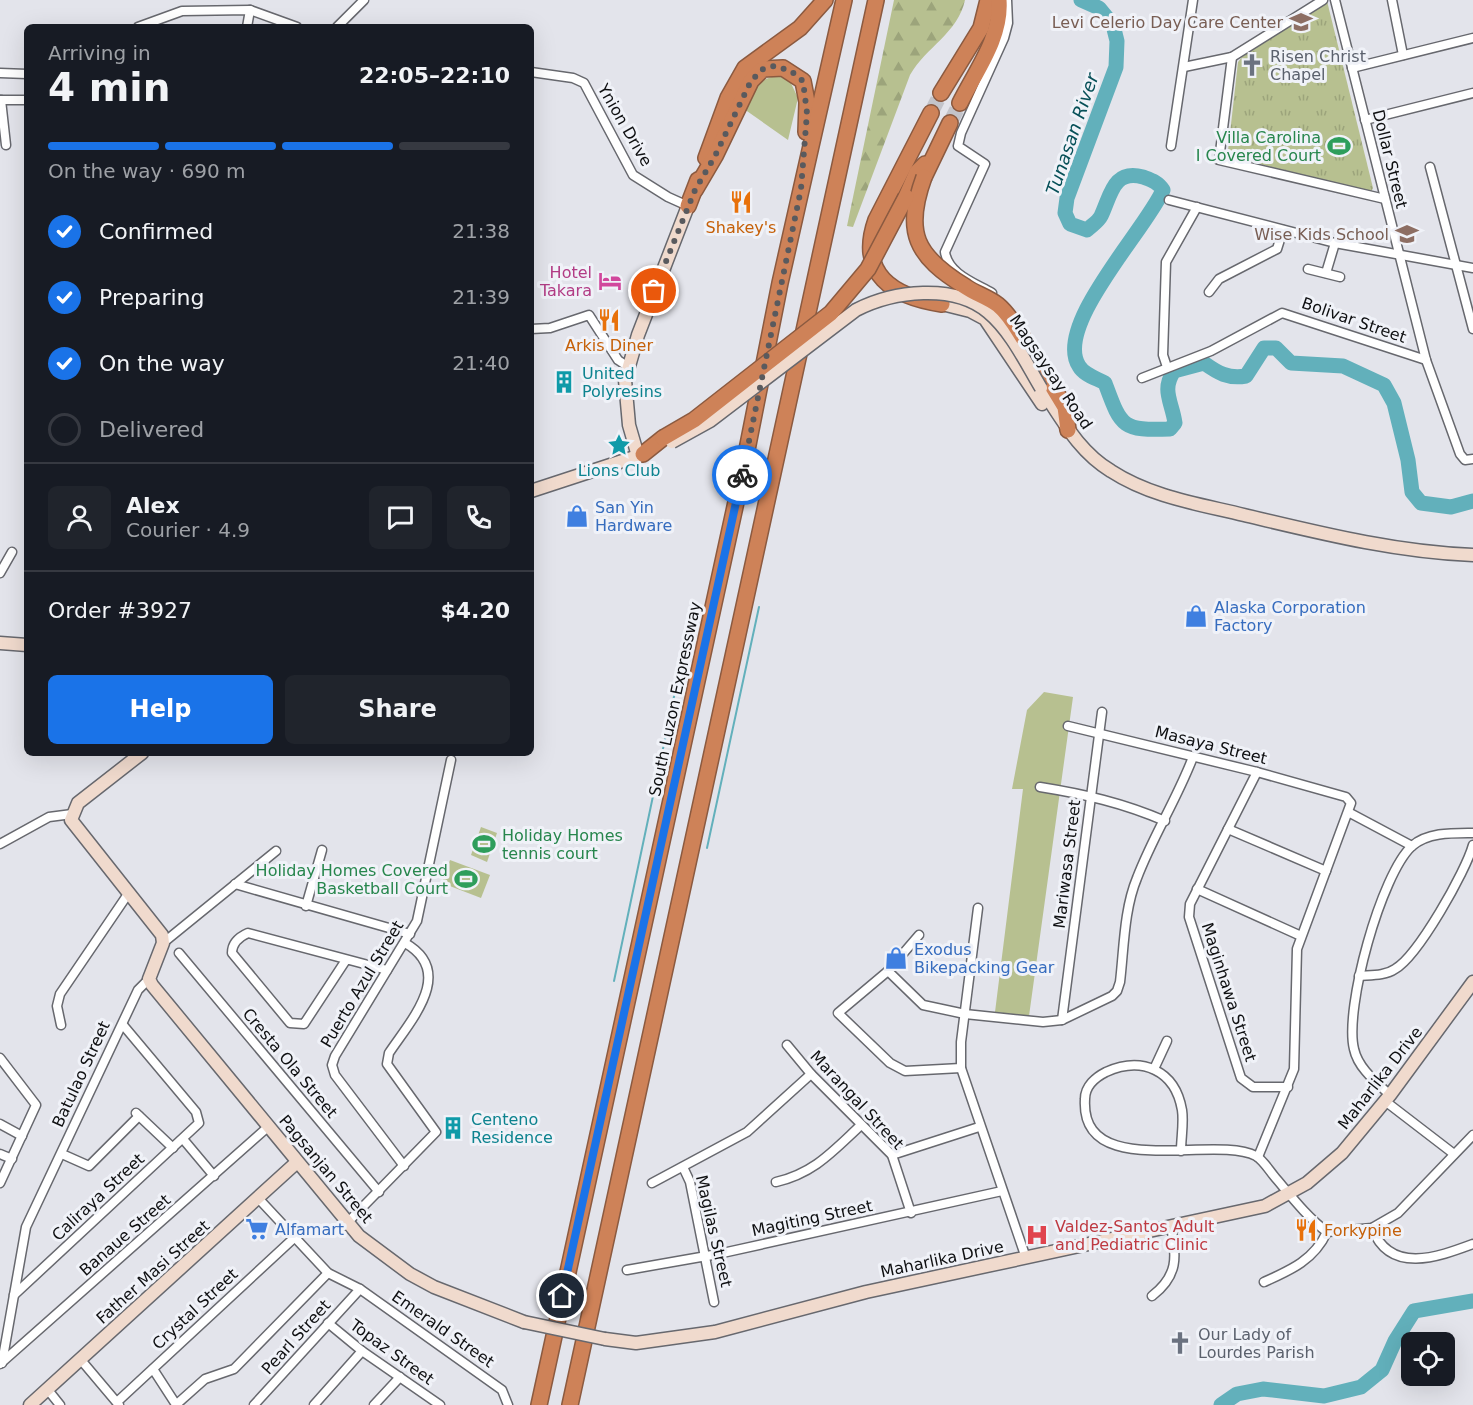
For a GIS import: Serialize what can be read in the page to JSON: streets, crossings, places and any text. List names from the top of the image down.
{
  "streets": {
    "highway": ["South Luzon Expressway"],
    "street": [
      "Ynion Drive",
      "Dollar Street",
      "Bolivar Street",
      "Magsaysay Road",
      "Masaya Street",
      "Mariwasa Street",
      "Puerto Azul Street",
      "Maginhawa Street",
      "Cresta Ola Street",
      "Batulao Street",
      "Maharlika Drive",
      "Marangal Street",
      "Pagsanjan Street",
      "Caliraya Street",
      "Magiting Street",
      "Magilas Street",
      "Banaue Street",
      "Father Masi Street",
      "Crystal Street",
      "Emerald Street",
      "Pearl Street",
      "Topaz Street"
    ]
  },
  "crossings": [
    ["Dollar Street", "Bolivar Street"],
    ["Masaya Street", "Mariwasa Street"],
    ["Masaya Street", "Maginhawa Street"],
    ["Batulao Street", "Pagsanjan Street"],
    ["Batulao Street", "Caliraya Street"],
    ["Batulao Street", "Banaue Street"],
    ["Maharlika Drive", "Pagsanjan Street"],
    ["Marangal Street", "Magiting Street"],
    ["Pagsanjan Street", "Banaue Street"],
    ["Pagsanjan Street", "Father Masi Street"],
    ["Magiting Street", "Magilas Street"],
    ["Father Masi Street", "Emerald Street"],
    ["Crystal Street", "Emerald Street"],
    ["Emerald Street", "Pearl Street"],
    ["Pearl Street", "Topaz Street"]
  ],
  "water": ["Tunasan River"],
  "places": {
    "school or university": ["Levi Celerio Day Care Center", "Wise Kids School"],
    "church": ["Risen Christ Chapel", "Our Lady of Lourdes Parish"],
    "sports": ["Villa Carolina I Covered Court", "Holiday Homes tennis court", "Holiday Homes Covered Basketball Court"],
    "restaurant": ["Shakey's", "Arkis Diner", "Forkypine"],
    "hotel": ["Hotel Takara"],
    "building": ["United Polyresins", "Centeno Residence"],
    "place": ["Lions Club"],
    "shop": ["San Yin Hardware", "Alaska Corporation Factory", "Exodus Bikepacking Gear"],
    "supermarket": ["Alfamart"],
    "hospital": ["Valdez-Santos Adult and Pediatric Clinic"]
  },
  "page": {
    "heading": ["4 min", "Arriving in", "22:05–22:10"],
    "panel": [
      "Alex",
      "Courier · 4.9",
      "Order #3927",
      "$4.20"
    ],
    "bar": "On the way · 690 m",
    "list": [
      ["Confirmed", "21:38"],
      ["Preparing", "21:39"],
      ["On the way", "21:40"],
      "Delivered"
    ],
    "buttons": ["Help", "Share"]
  }
}
